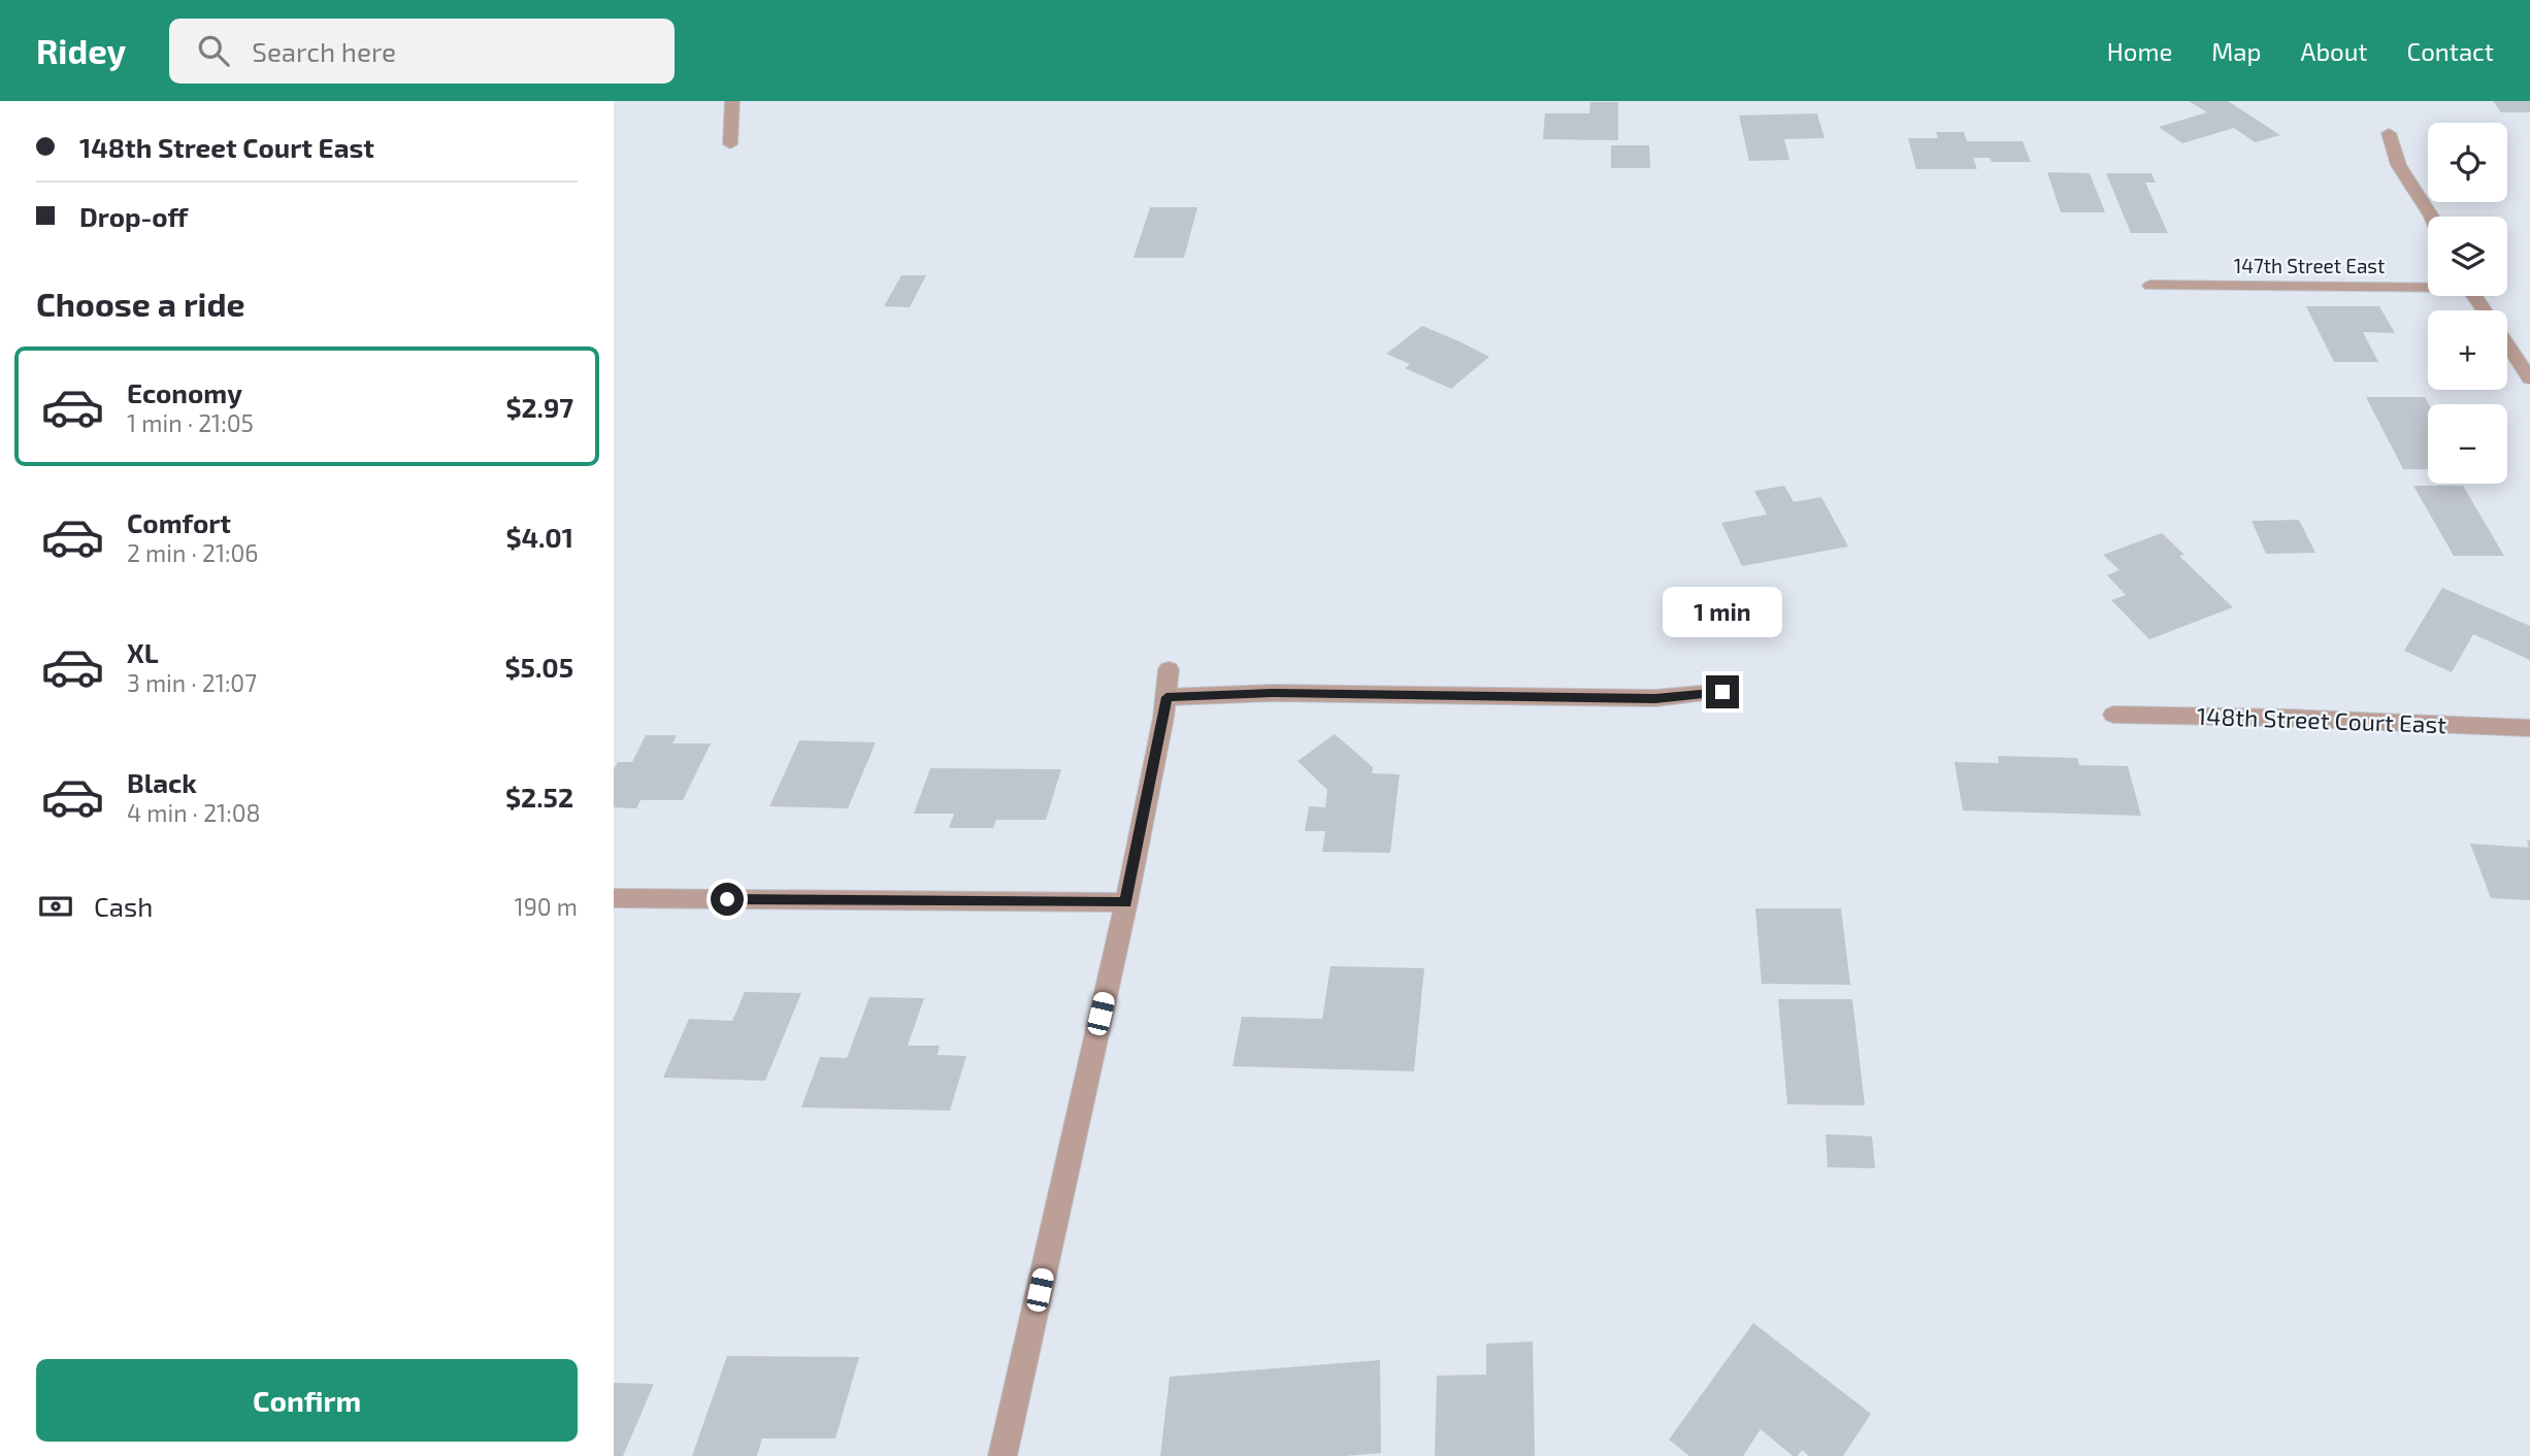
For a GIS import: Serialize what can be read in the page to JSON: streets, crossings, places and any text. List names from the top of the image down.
{
  "streets": {
    "street": ["147th Street East", "148th Street Court East"]
  },
  "page": {
    "header": "Ridey",
    "search": "Search here",
    "nav": [
      "Home",
      "Map",
      "About",
      "Contact"
    ],
    "banner": ["148th Street Court East", "Drop-off"],
    "map_buttons": ["+", "−"],
    "heading": "Choose a ride",
    "list": [
      {
        "name": "Economy",
        "note": "1 min · 21:05",
        "value": "$2.97"
      },
      {
        "name": "Comfort",
        "note": "2 min · 21:06",
        "value": "$4.01"
      },
      {
        "name": "XL",
        "note": "3 min · 21:07",
        "value": "$5.05"
      },
      {
        "name": "Black",
        "note": "4 min · 21:08",
        "value": "$2.52"
      }
    ],
    "bubble": "1 min",
    "pay": ["Cash", "190 m"],
    "buttons": "Confirm"
  }
}
